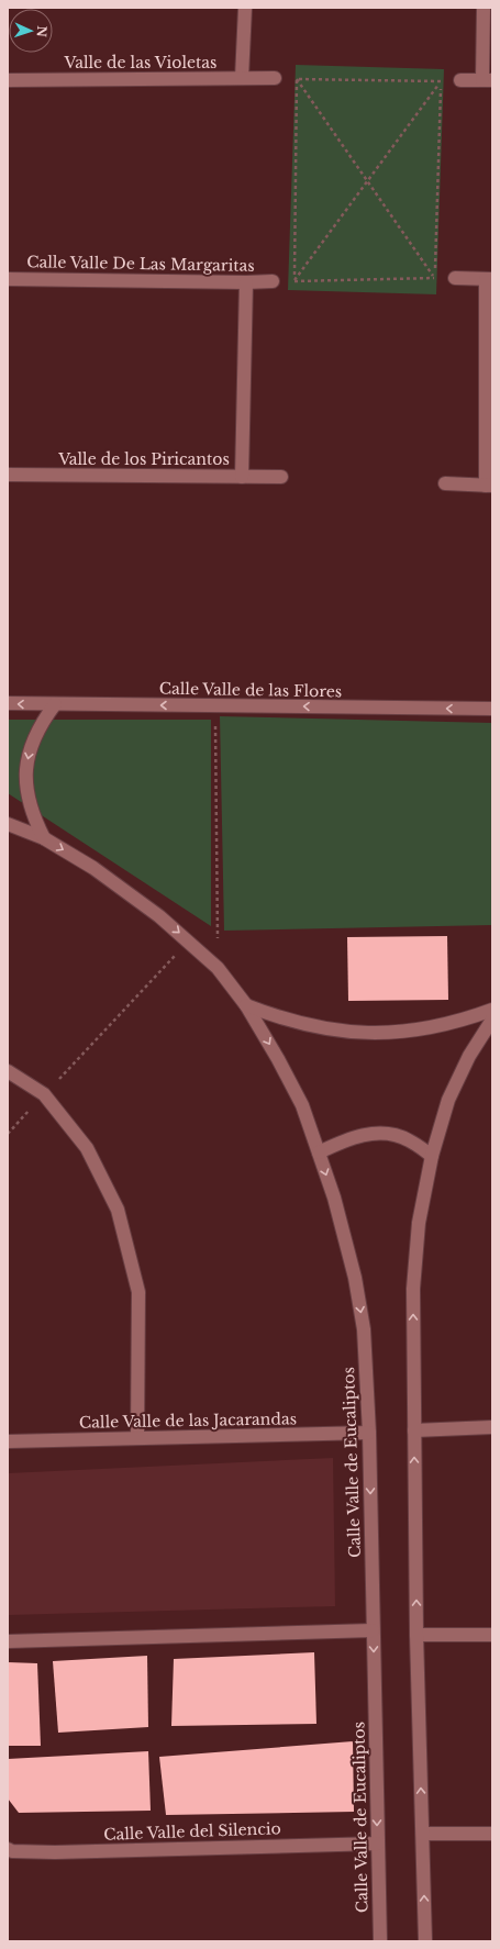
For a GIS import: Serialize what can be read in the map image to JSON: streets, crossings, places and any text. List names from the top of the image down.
{
  "streets": {
    "street": [
      "Valle de las Violetas",
      "Calle Valle De Las Margaritas",
      "Valle de los Piricantos",
      "Calle Valle de las Flores",
      "Calle Valle de las Jacarandas",
      "Calle Valle de Eucaliptos",
      "Calle Valle del Silencio"
    ]
  },
  "crossings": [
    ["Calle Valle de las Jacarandas", "Calle Valle de Eucaliptos"],
    ["Calle Valle de Eucaliptos", "Calle Valle del Silencio"]
  ],
  "one_way": ["Calle Valle de las Flores"],
  "north": "right"
}
